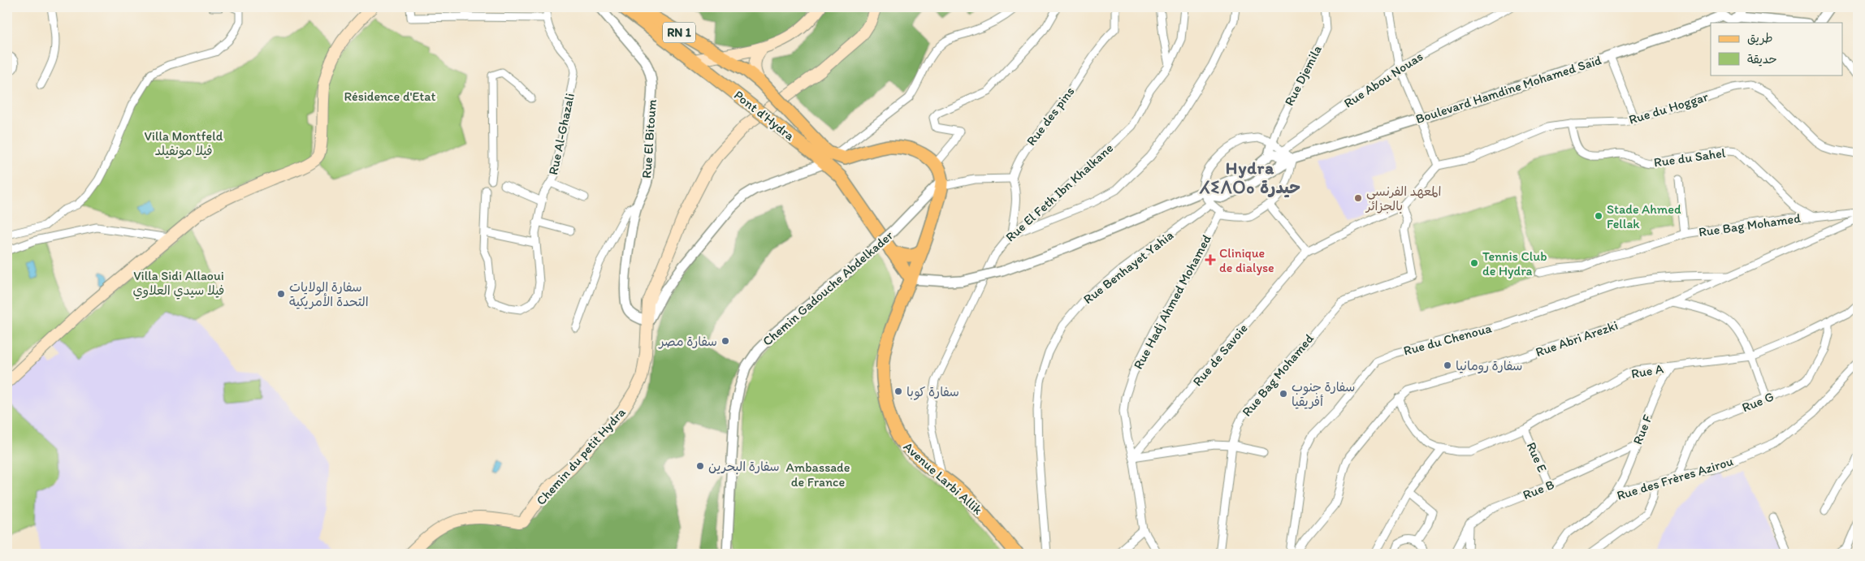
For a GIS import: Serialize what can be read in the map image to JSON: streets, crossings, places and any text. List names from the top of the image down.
{
  "streets": {
    "main road": [
      "RN 1",
      "Pont d'Hydra",
      "Chemin du petit Hydra",
      "Avenue Larbi Allik"
    ],
    "street": [
      "Rue Djemila",
      "Rue Abou Nouas",
      "Boulevard Hamdine Mohamed Saïd",
      "Rue du Hoggar",
      "Rue des pins",
      "Rue Al-Ghazali",
      "Rue El Bitoum",
      "Rue du Sahel",
      "Rue El Feth Ibn Khalkane",
      "Rue Bag Mohamed",
      "Rue Benhayet Yahia",
      "Chemin Gadouche Abdelkader",
      "Rue Hadj Ahmed Mohamed",
      "Rue Abri Arezki",
      "Rue du Chenoua",
      "Rue de Savoie",
      "Rue A",
      "Rue G",
      "Rue F",
      "Rue E",
      "Rue des Frères Azirou",
      "Rue B"
    ]
  },
  "crossings": [
    ["RN 1", "Pont d'Hydra"],
    ["Boulevard Hamdine Mohamed Saïd", "Rue Benhayet Yahia"],
    ["Rue du Hoggar", "Rue du Sahel"],
    ["Pont d'Hydra", "Chemin du petit Hydra"],
    ["Rue El Bitoum", "Chemin du petit Hydra"],
    ["Rue du Sahel", "Rue Bag Mohamed"],
    ["Rue El Feth Ibn Khalkane", "Avenue Larbi Allik"],
    ["Rue Hadj Ahmed Mohamed", "Rue de Savoie"],
    ["Rue Abri Arezki", "Rue du Chenoua"],
    ["Rue Abri Arezki", "Rue A"],
    ["Rue A", "Rue G"],
    ["Rue A", "Rue F"],
    ["Rue A", "Rue E"],
    ["Rue G", "Rue des Frères Azirou"],
    ["Rue F", "Rue des Frères Azirou"],
    ["Rue F", "Rue B"],
    ["Rue E", "Rue B"]
  ],
  "districts": ["Hydra ⵃⵉⴷⵔⴰ حيدرة"],
  "parks": [
    "Résidence d'Etat",
    "Villa Montfeld فيلا مونفيلد",
    "Villa Sidi Allaoui فيلا سيدي العلاوي",
    "Ambassade de France"
  ],
  "places": {
    "other": [
      "المعهد الفرنسي بالجزائر",
      "Stade Ahmed Fellak",
      "Tennis Club de Hydra",
      "سفارة الولايات التحدة الأمريكية",
      "سفارة مصر",
      "سفارة رومانيا",
      "سفارة كوبا",
      "سفارة جنوب أفريقيا",
      "سفارة البحرين"
    ],
    "health": ["Clinique de dialyse"]
  },
  "legend": ["طريق", "حديقة"]
}
